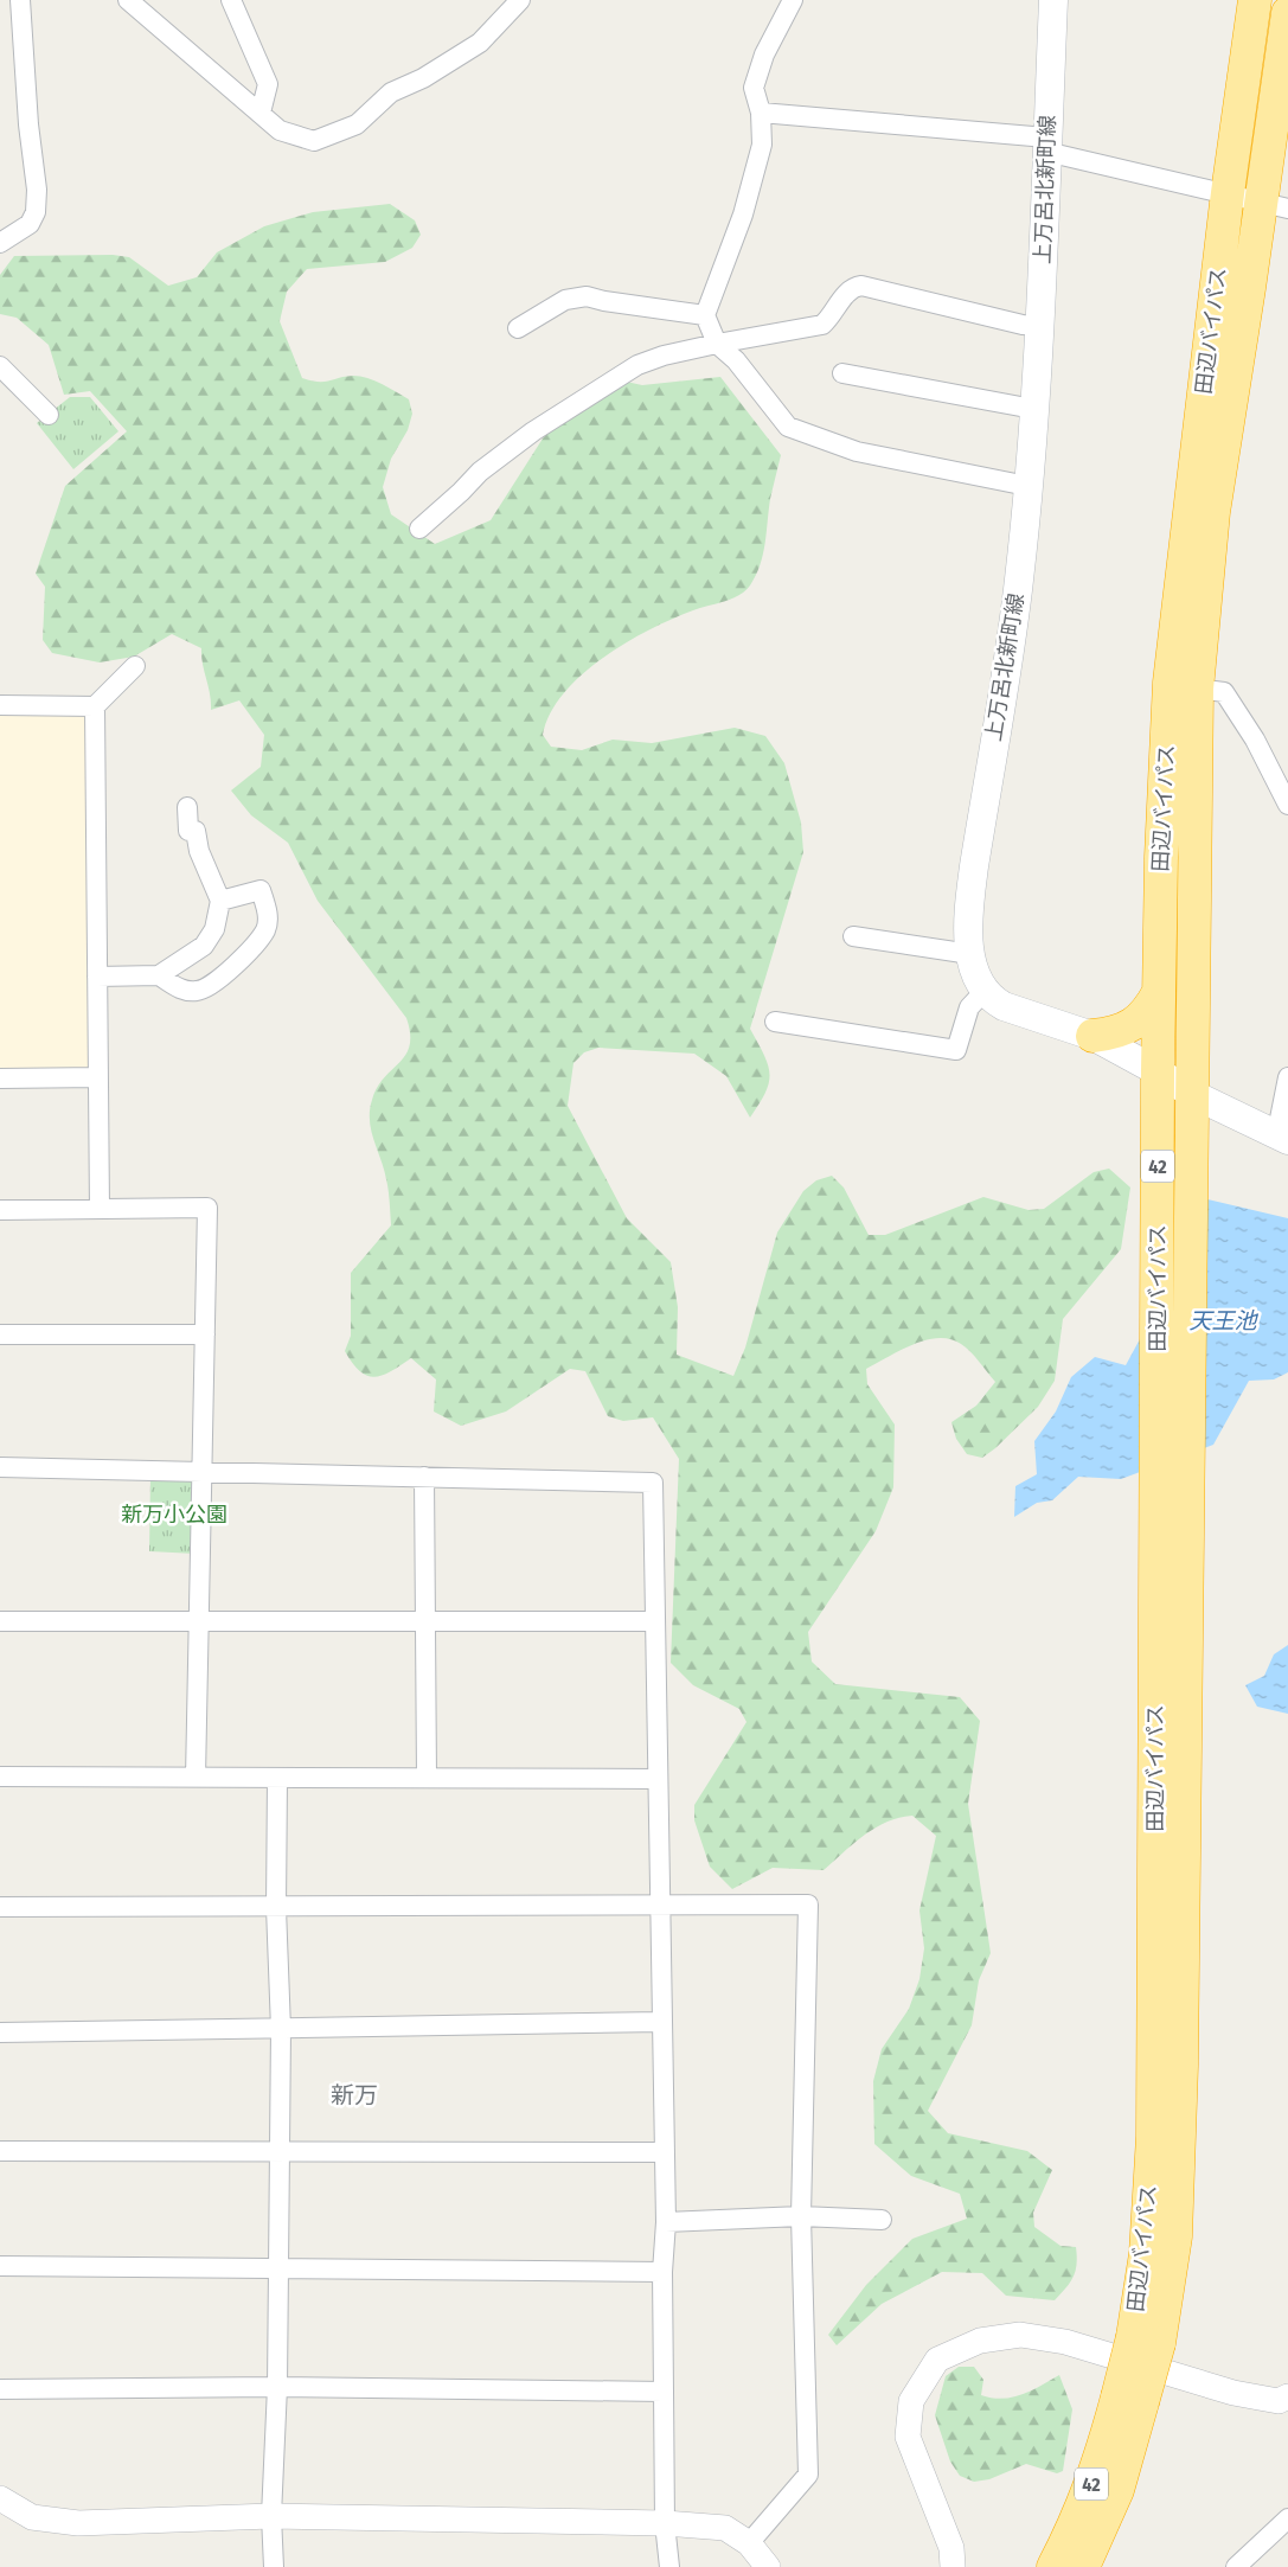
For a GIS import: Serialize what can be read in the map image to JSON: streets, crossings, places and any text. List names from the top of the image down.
{
  "streets": {
    "highway": ["田辺バイパス", "42"],
    "main road": ["上万呂北新町線"]
  },
  "districts": ["新万"],
  "water": ["天王池"],
  "parks": ["新万小公園"]
}
